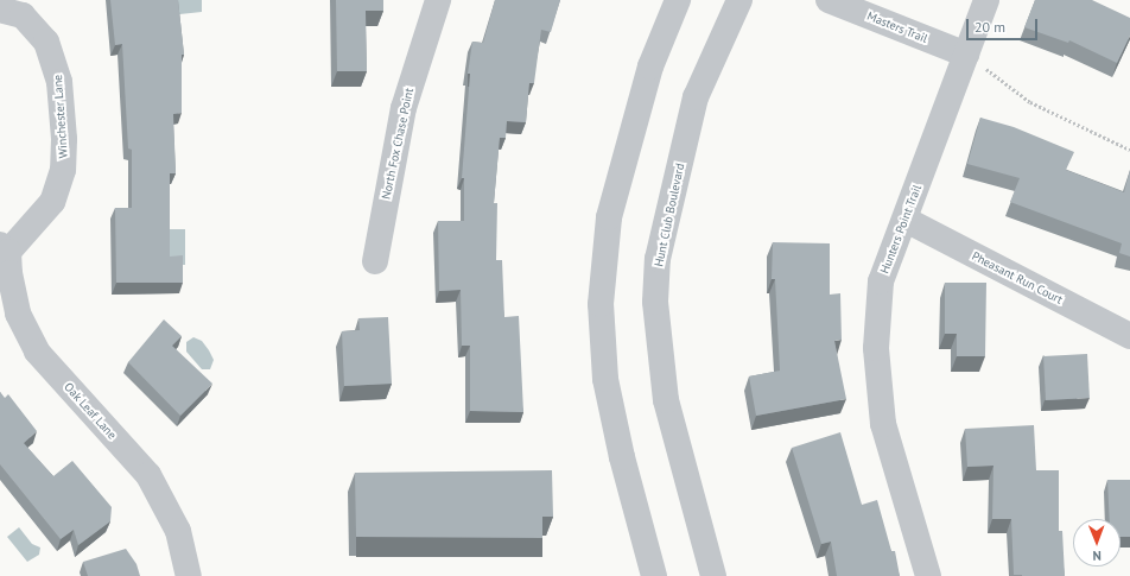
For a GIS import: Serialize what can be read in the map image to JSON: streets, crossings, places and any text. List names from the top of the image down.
{
  "streets": {
    "street": [
      "Masters Trail",
      "Winchester Lane",
      "North Fox Chase Point",
      "Hunt Club Boulevard",
      "Hunters Point Trail",
      "Pheasant Run Court",
      "Oak Leaf Lane"
    ]
  },
  "crossings": [
    ["Masters Trail", "Hunters Point Trail"],
    ["Winchester Lane", "Oak Leaf Lane"],
    ["Hunters Point Trail", "Pheasant Run Court"]
  ],
  "scale_bar": "20 m",
  "north": "bottom"
}
